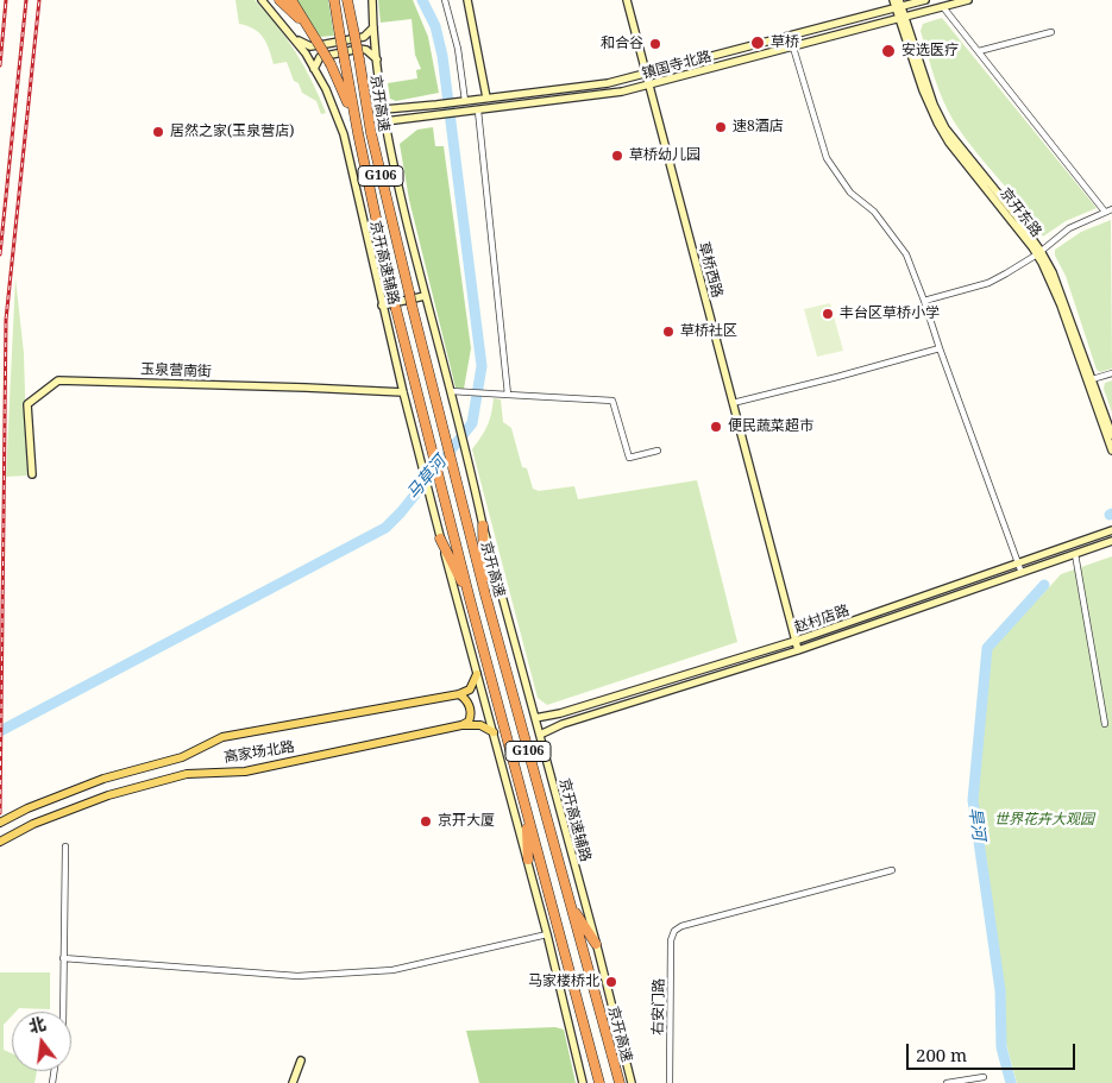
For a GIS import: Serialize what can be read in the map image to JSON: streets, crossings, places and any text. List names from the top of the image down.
{
  "streets": {
    "highway": ["京开高速", "G106"],
    "main road": ["高家场北路"],
    "street": [
      "镇国寺北路",
      "京开东路",
      "京开高速辅路",
      "草桥西路",
      "玉泉营南街",
      "赵村店路",
      "右安门路"
    ]
  },
  "crossings": [
    ["镇国寺北路", "京开东路"],
    ["镇国寺北路", "草桥西路"],
    ["京开高速辅路", "玉泉营南街"],
    ["京开高速辅路", "赵村店路"],
    ["草桥西路", "赵村店路"]
  ],
  "water": ["马草河", "旱河"],
  "parks": ["世界花卉大观园"],
  "places": [
    "草桥",
    "和合谷",
    "安选医疗",
    "速8酒店",
    "居然之家(玉泉营店)",
    "草桥幼儿园",
    "丰台区草桥小学",
    "草桥社区",
    "便民蔬菜超市",
    "京开大厦",
    "马家楼桥北"
  ],
  "scale_bar": "200 m",
  "north": "top"
}
